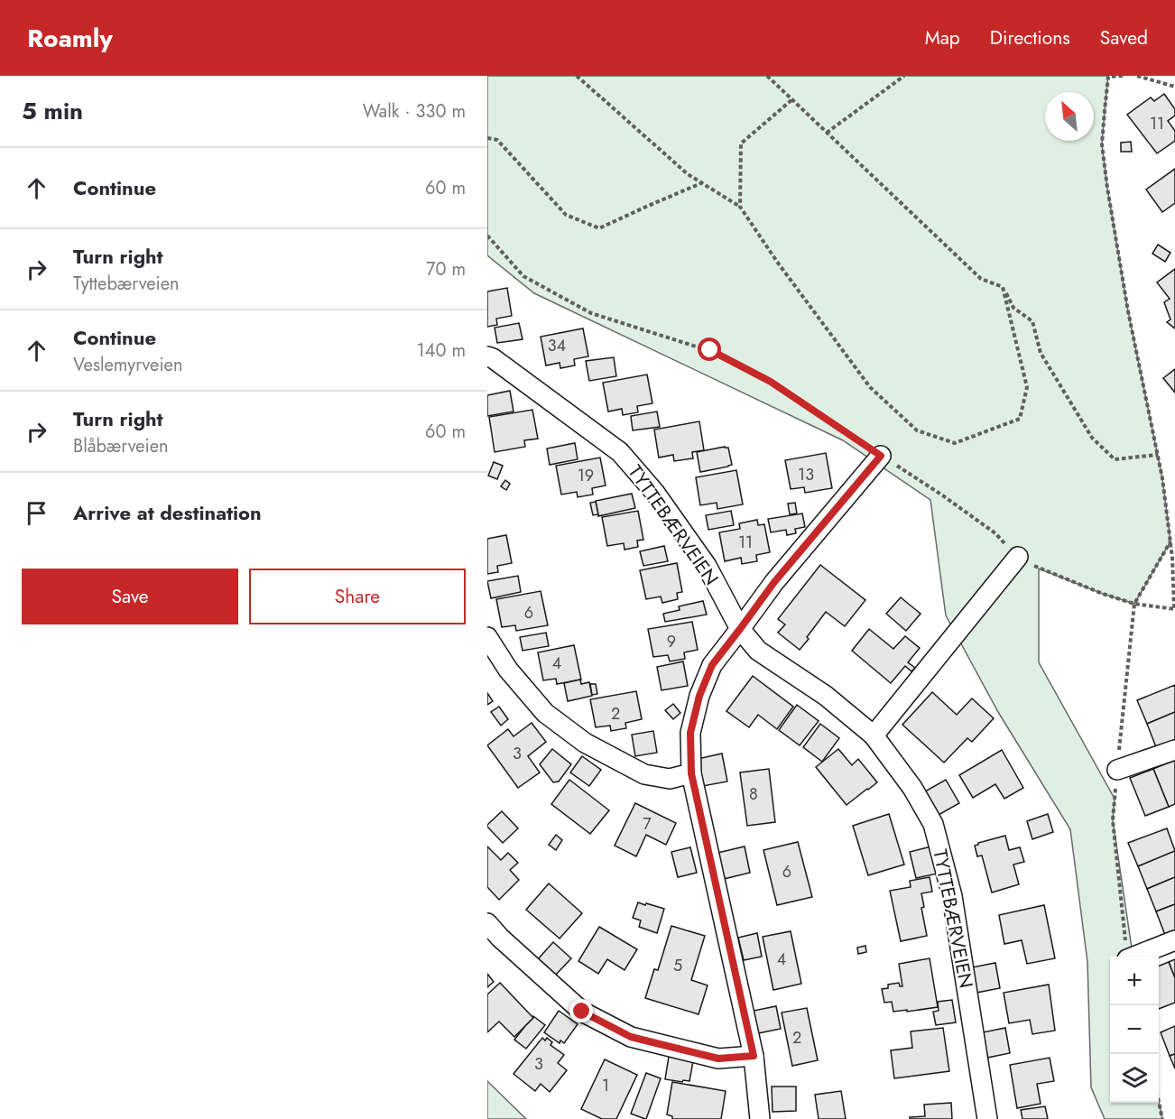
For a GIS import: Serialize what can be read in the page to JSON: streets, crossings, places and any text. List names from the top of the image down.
{
  "streets": {
    "street": ["TYTTEBÆRVEIEN"]
  },
  "house_numbers": [
    "11",
    "34",
    "13",
    "19",
    "11",
    "6",
    "9",
    "4",
    "2",
    "3",
    "8",
    "7",
    "6",
    "4",
    "5",
    "2",
    "3",
    "1"
  ],
  "north": "top left",
  "page": {
    "header": "Roamly",
    "nav": ["Map", "Directions", "Saved"],
    "heading": ["5 min", "Walk · 330 m"],
    "list": [
      ["Continue", "60 m"],
      ["Turn right", "Tyttebærveien", "70 m"],
      ["Continue", "Veslemyrveien", "140 m"],
      ["Turn right", "Blåbærveien", "60 m"],
      "Arrive at destination"
    ],
    "buttons": ["Save", "Share"],
    "map_buttons": ["+", "−"]
  }
}
